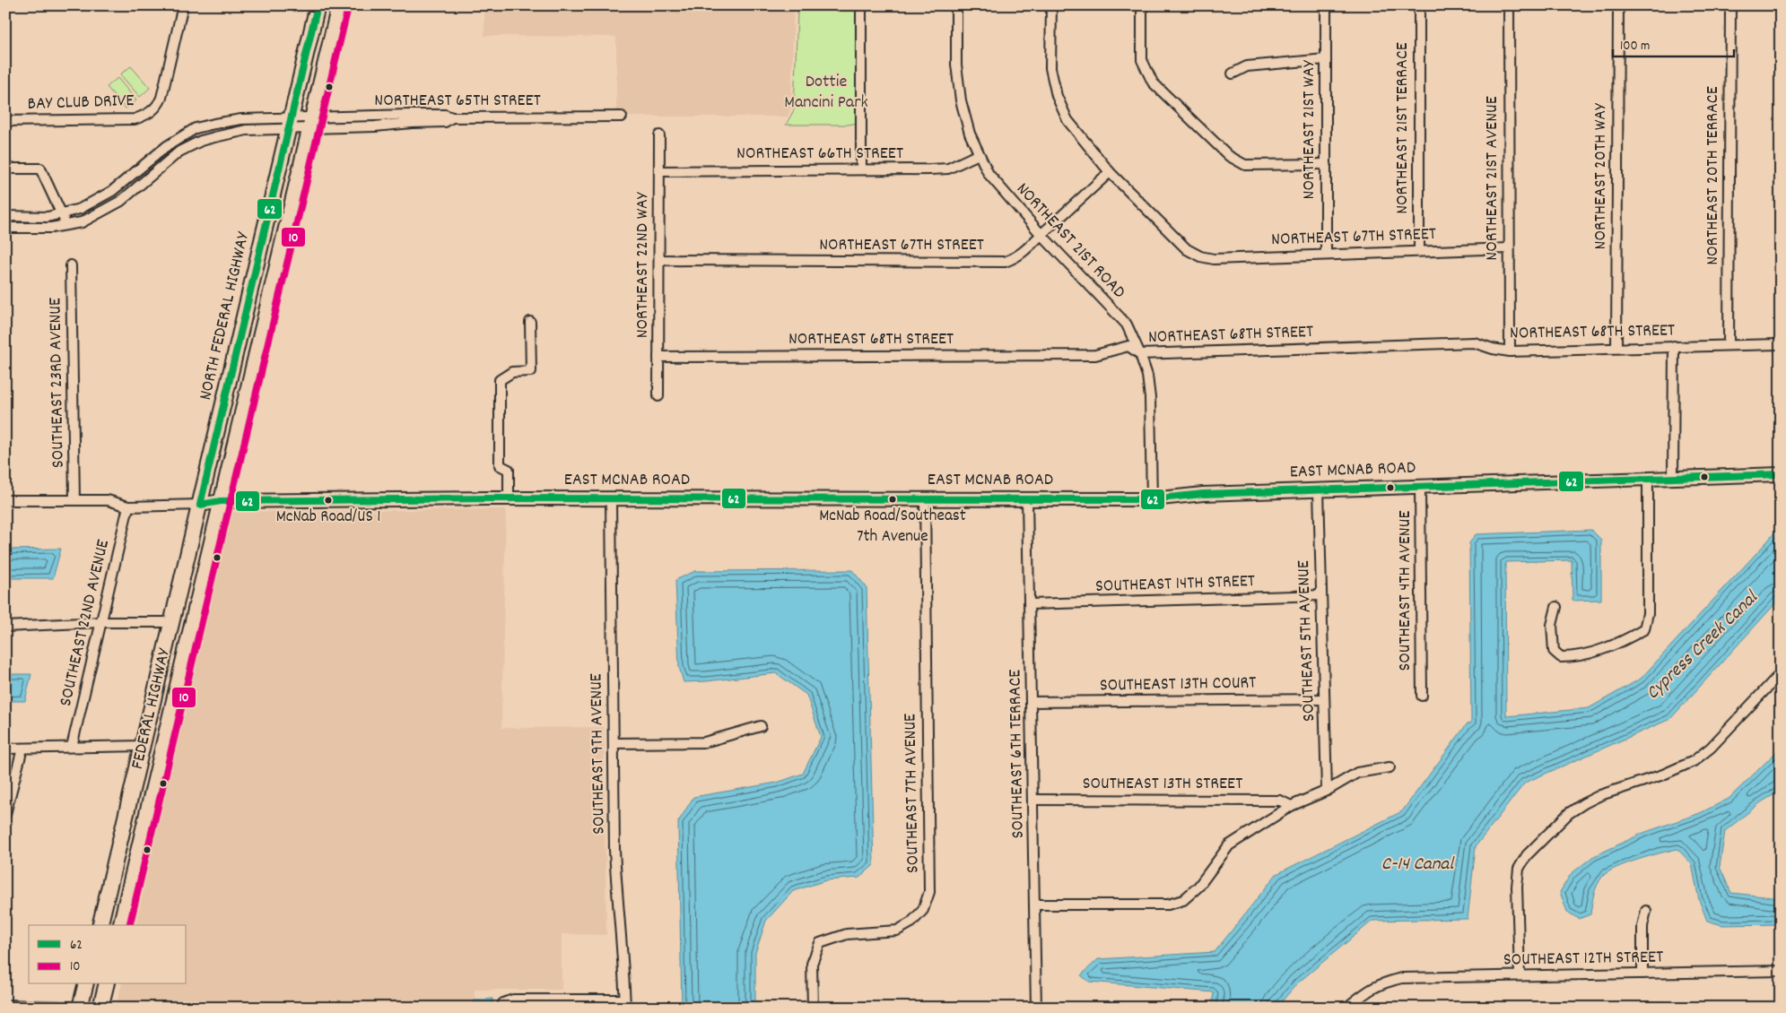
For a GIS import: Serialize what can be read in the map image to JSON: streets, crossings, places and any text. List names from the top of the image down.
{
  "streets": {
    "main road": ["NORTH FEDERAL HIGHWAY", "FEDERAL HIGHWAY"],
    "street": [
      "NORTHEAST 65TH STREET",
      "BAY CLUB DRIVE",
      "NORTHEAST 21ST TERRACE",
      "NORTHEAST 21ST WAY",
      "NORTHEAST 66TH STREET",
      "NORTHEAST 20TH TERRACE",
      "NORTHEAST 20TH WAY",
      "NORTHEAST 21ST AVENUE",
      "NORTHEAST 67TH STREET",
      "NORTHEAST 21ST ROAD",
      "NORTHEAST 22ND WAY",
      "NORTHEAST 68TH STREET",
      "SOUTHEAST 23RD AVENUE",
      "EAST MCNAB ROAD",
      "SOUTHEAST 14TH STREET",
      "SOUTHEAST 4TH AVENUE",
      "SOUTHEAST 22ND AVENUE",
      "SOUTHEAST 5TH AVENUE",
      "SOUTHEAST 13TH COURT",
      "SOUTHEAST 9TH AVENUE",
      "SOUTHEAST 6TH TERRACE",
      "SOUTHEAST 13TH STREET",
      "SOUTHEAST 7TH AVENUE",
      "SOUTHEAST 12TH STREET"
    ]
  },
  "crossings": [
    ["NORTHEAST 65TH STREET", "NORTH FEDERAL HIGHWAY"],
    ["NORTHEAST 21ST TERRACE", "NORTHEAST 67TH STREET"],
    ["NORTHEAST 21ST WAY", "NORTHEAST 67TH STREET"],
    ["NORTHEAST 66TH STREET", "NORTHEAST 21ST ROAD"],
    ["NORTHEAST 66TH STREET", "NORTHEAST 22ND WAY"],
    ["NORTHEAST 20TH TERRACE", "NORTHEAST 68TH STREET"],
    ["NORTHEAST 20TH WAY", "NORTHEAST 68TH STREET"],
    ["NORTHEAST 21ST AVENUE", "NORTHEAST 67TH STREET"],
    ["NORTHEAST 21ST AVENUE", "NORTHEAST 68TH STREET"],
    ["NORTHEAST 67TH STREET", "NORTHEAST 21ST ROAD"],
    ["NORTHEAST 67TH STREET", "NORTHEAST 22ND WAY"],
    ["NORTHEAST 21ST ROAD", "NORTHEAST 68TH STREET"],
    ["NORTHEAST 21ST ROAD", "EAST MCNAB ROAD"],
    ["NORTHEAST 22ND WAY", "NORTHEAST 68TH STREET"],
    ["NORTH FEDERAL HIGHWAY", "EAST MCNAB ROAD"],
    ["NORTH FEDERAL HIGHWAY", "FEDERAL HIGHWAY"],
    ["EAST MCNAB ROAD", "SOUTHEAST 4TH AVENUE"],
    ["EAST MCNAB ROAD", "SOUTHEAST 5TH AVENUE"],
    ["EAST MCNAB ROAD", "FEDERAL HIGHWAY"],
    ["EAST MCNAB ROAD", "SOUTHEAST 9TH AVENUE"],
    ["EAST MCNAB ROAD", "SOUTHEAST 6TH TERRACE"],
    ["EAST MCNAB ROAD", "SOUTHEAST 7TH AVENUE"],
    ["SOUTHEAST 14TH STREET", "SOUTHEAST 5TH AVENUE"],
    ["SOUTHEAST 14TH STREET", "SOUTHEAST 6TH TERRACE"],
    ["SOUTHEAST 5TH AVENUE", "SOUTHEAST 13TH COURT"],
    ["SOUTHEAST 13TH COURT", "SOUTHEAST 6TH TERRACE"],
    ["SOUTHEAST 6TH TERRACE", "SOUTHEAST 13TH STREET"]
  ],
  "water": ["Cypress Creek Canal", "C-14 Canal"],
  "parks": ["Dottie Mancini Park"],
  "places": ["McNab Road/Southeast 7th Avenue", "McNab Road/US 1"],
  "lines": ["transit line 62", "transit line 10"],
  "legend": ["62", "10"],
  "scale_bar": "100 m"
}
